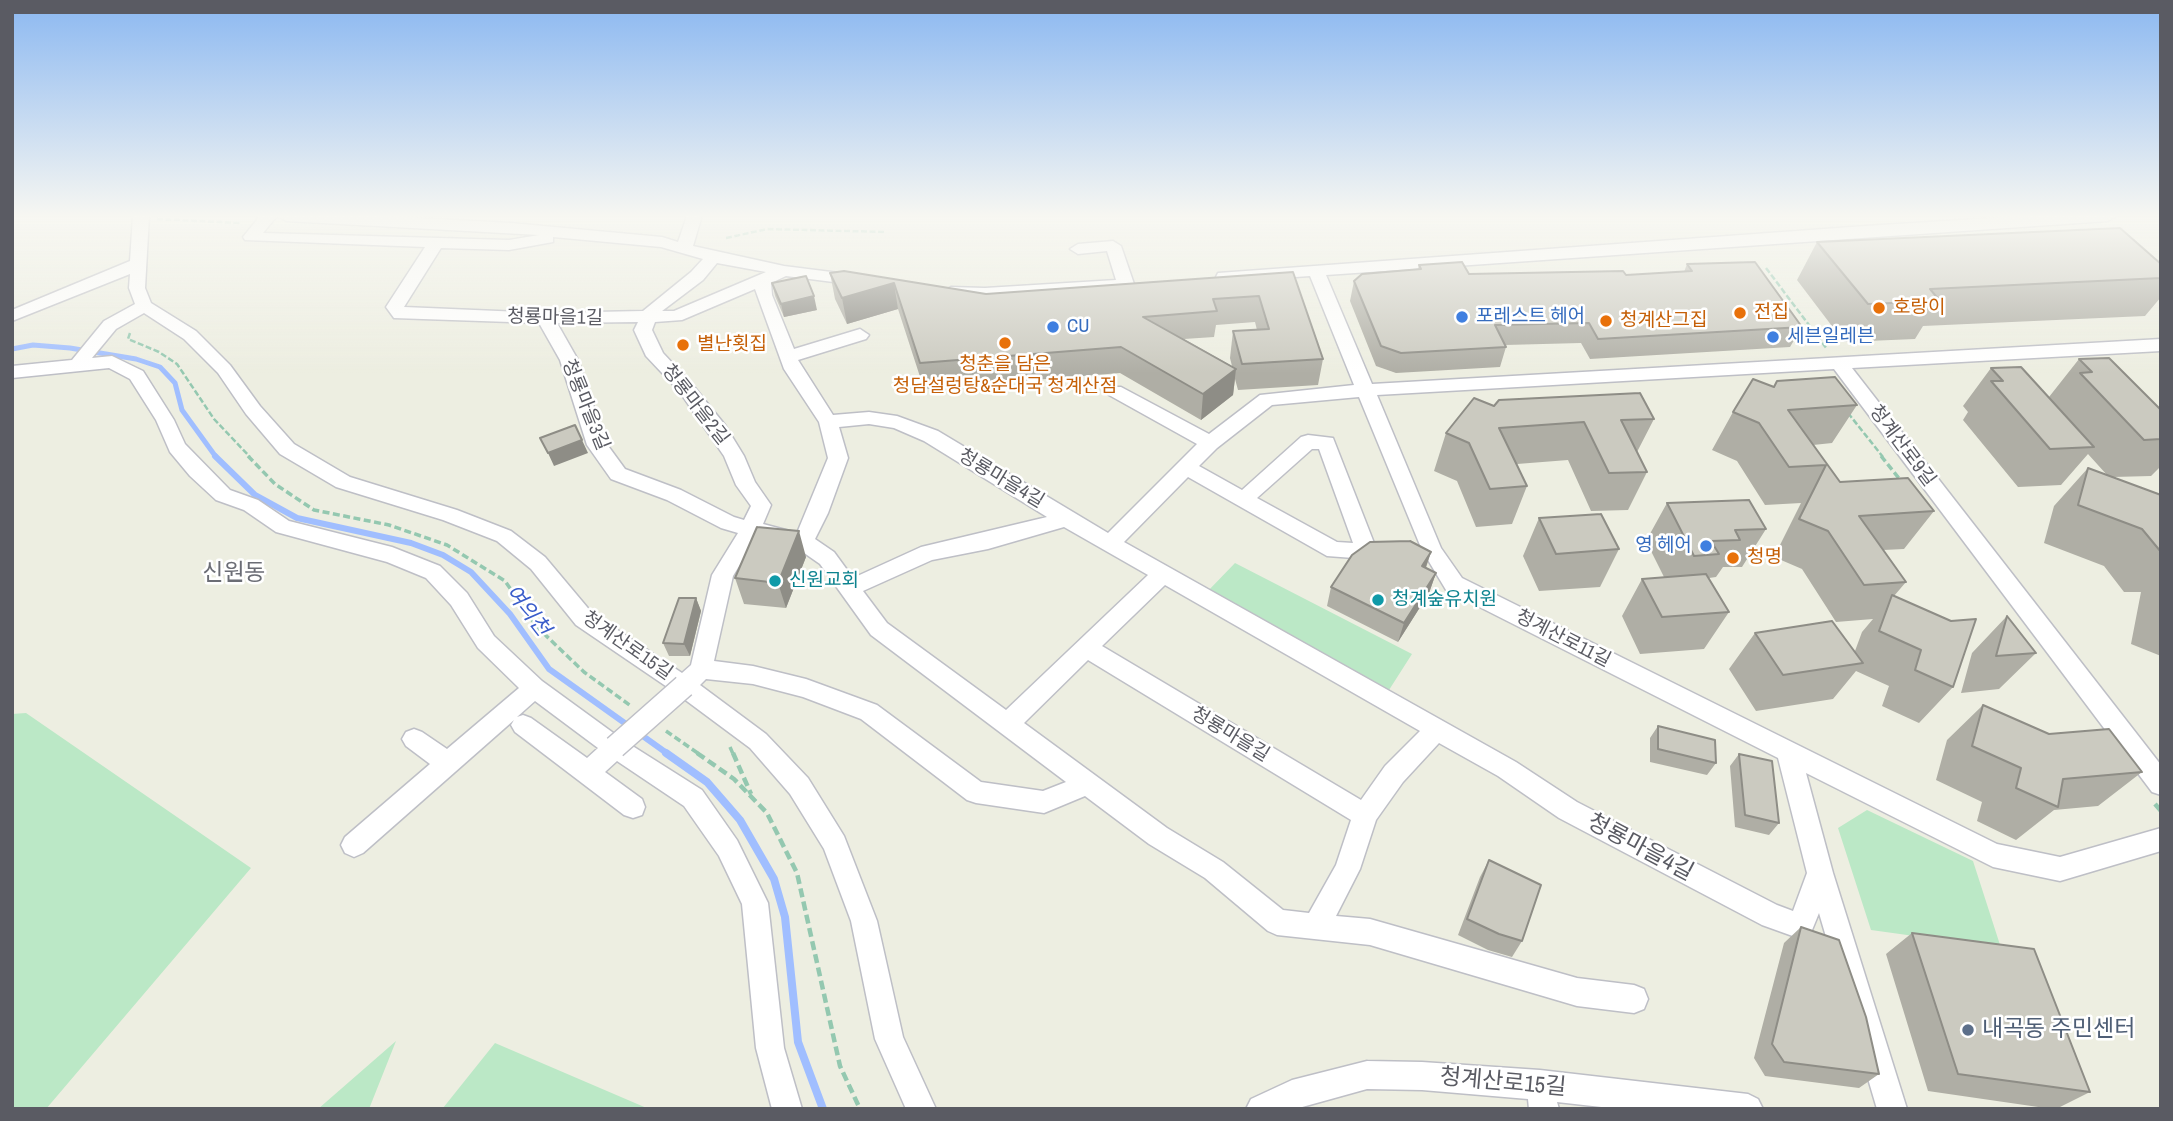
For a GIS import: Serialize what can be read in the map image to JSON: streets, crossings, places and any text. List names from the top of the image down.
{
  "streets": {
    "street": [
      "청룡마을1길",
      "청룡마을3길",
      "청룡마을2길",
      "청계산로9길",
      "청룡마을4길",
      "청계산로11길",
      "청계산로15길",
      "청룡마을길"
    ]
  },
  "crossings": [
    ["청룡마을1길", "청룡마을3길"],
    ["청룡마을1길", "청룡마을2길"],
    ["청룡마을3길", "청룡마을2길"]
  ],
  "districts": ["신원동"],
  "water": ["여의천"],
  "places": [
    "호랑이",
    "전집",
    "포레스트 헤어",
    "청계산그집",
    "CU",
    "세븐일레븐",
    "청춘을 담은 청담설렁탕&순대국 청계산점",
    "별난횟집",
    "영 헤어",
    "청명",
    "신원교회",
    "청계숲유치원",
    "내곡동 주민센터"
  ]
}
